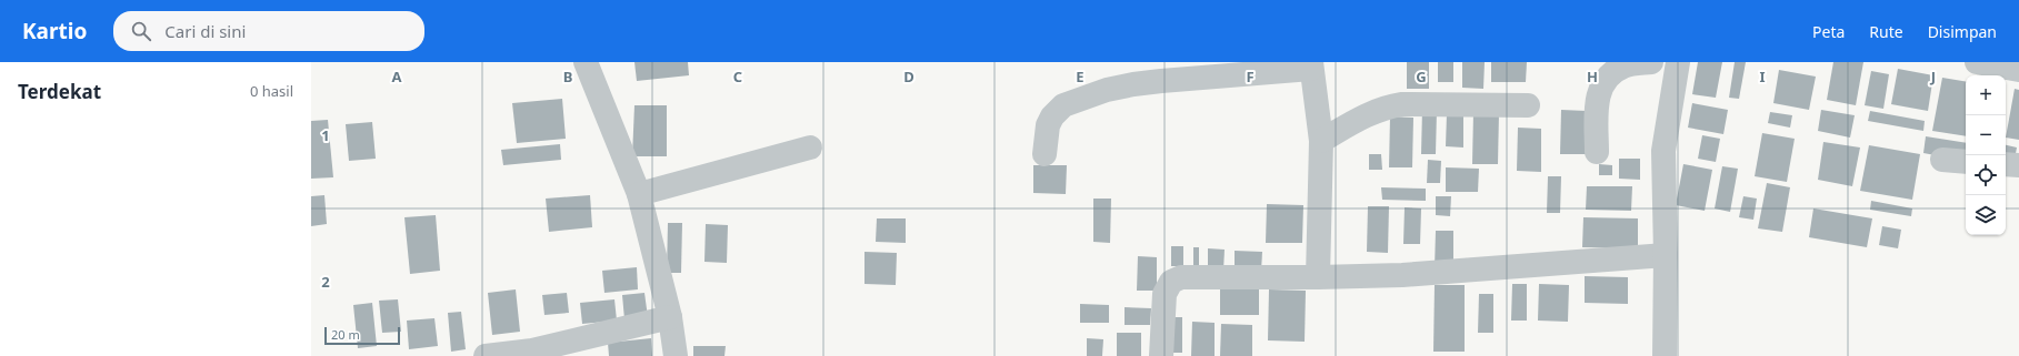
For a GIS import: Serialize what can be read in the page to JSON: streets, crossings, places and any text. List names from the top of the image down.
{
  "scale_bar": "20 m",
  "page": {
    "header": "Kartio",
    "search": "Cari di sini",
    "nav": ["Peta", "Rute", "Disimpan"],
    "heading": ["Terdekat", "0 hasil"],
    "map_buttons": ["+", "−"],
    "scale": "20 m"
  },
  "grid": {
    "columns": [
      "A",
      "B",
      "C",
      "D",
      "E",
      "F",
      "G",
      "H",
      "I",
      "J"
    ],
    "rows": ["1", "2"]
  }
}
